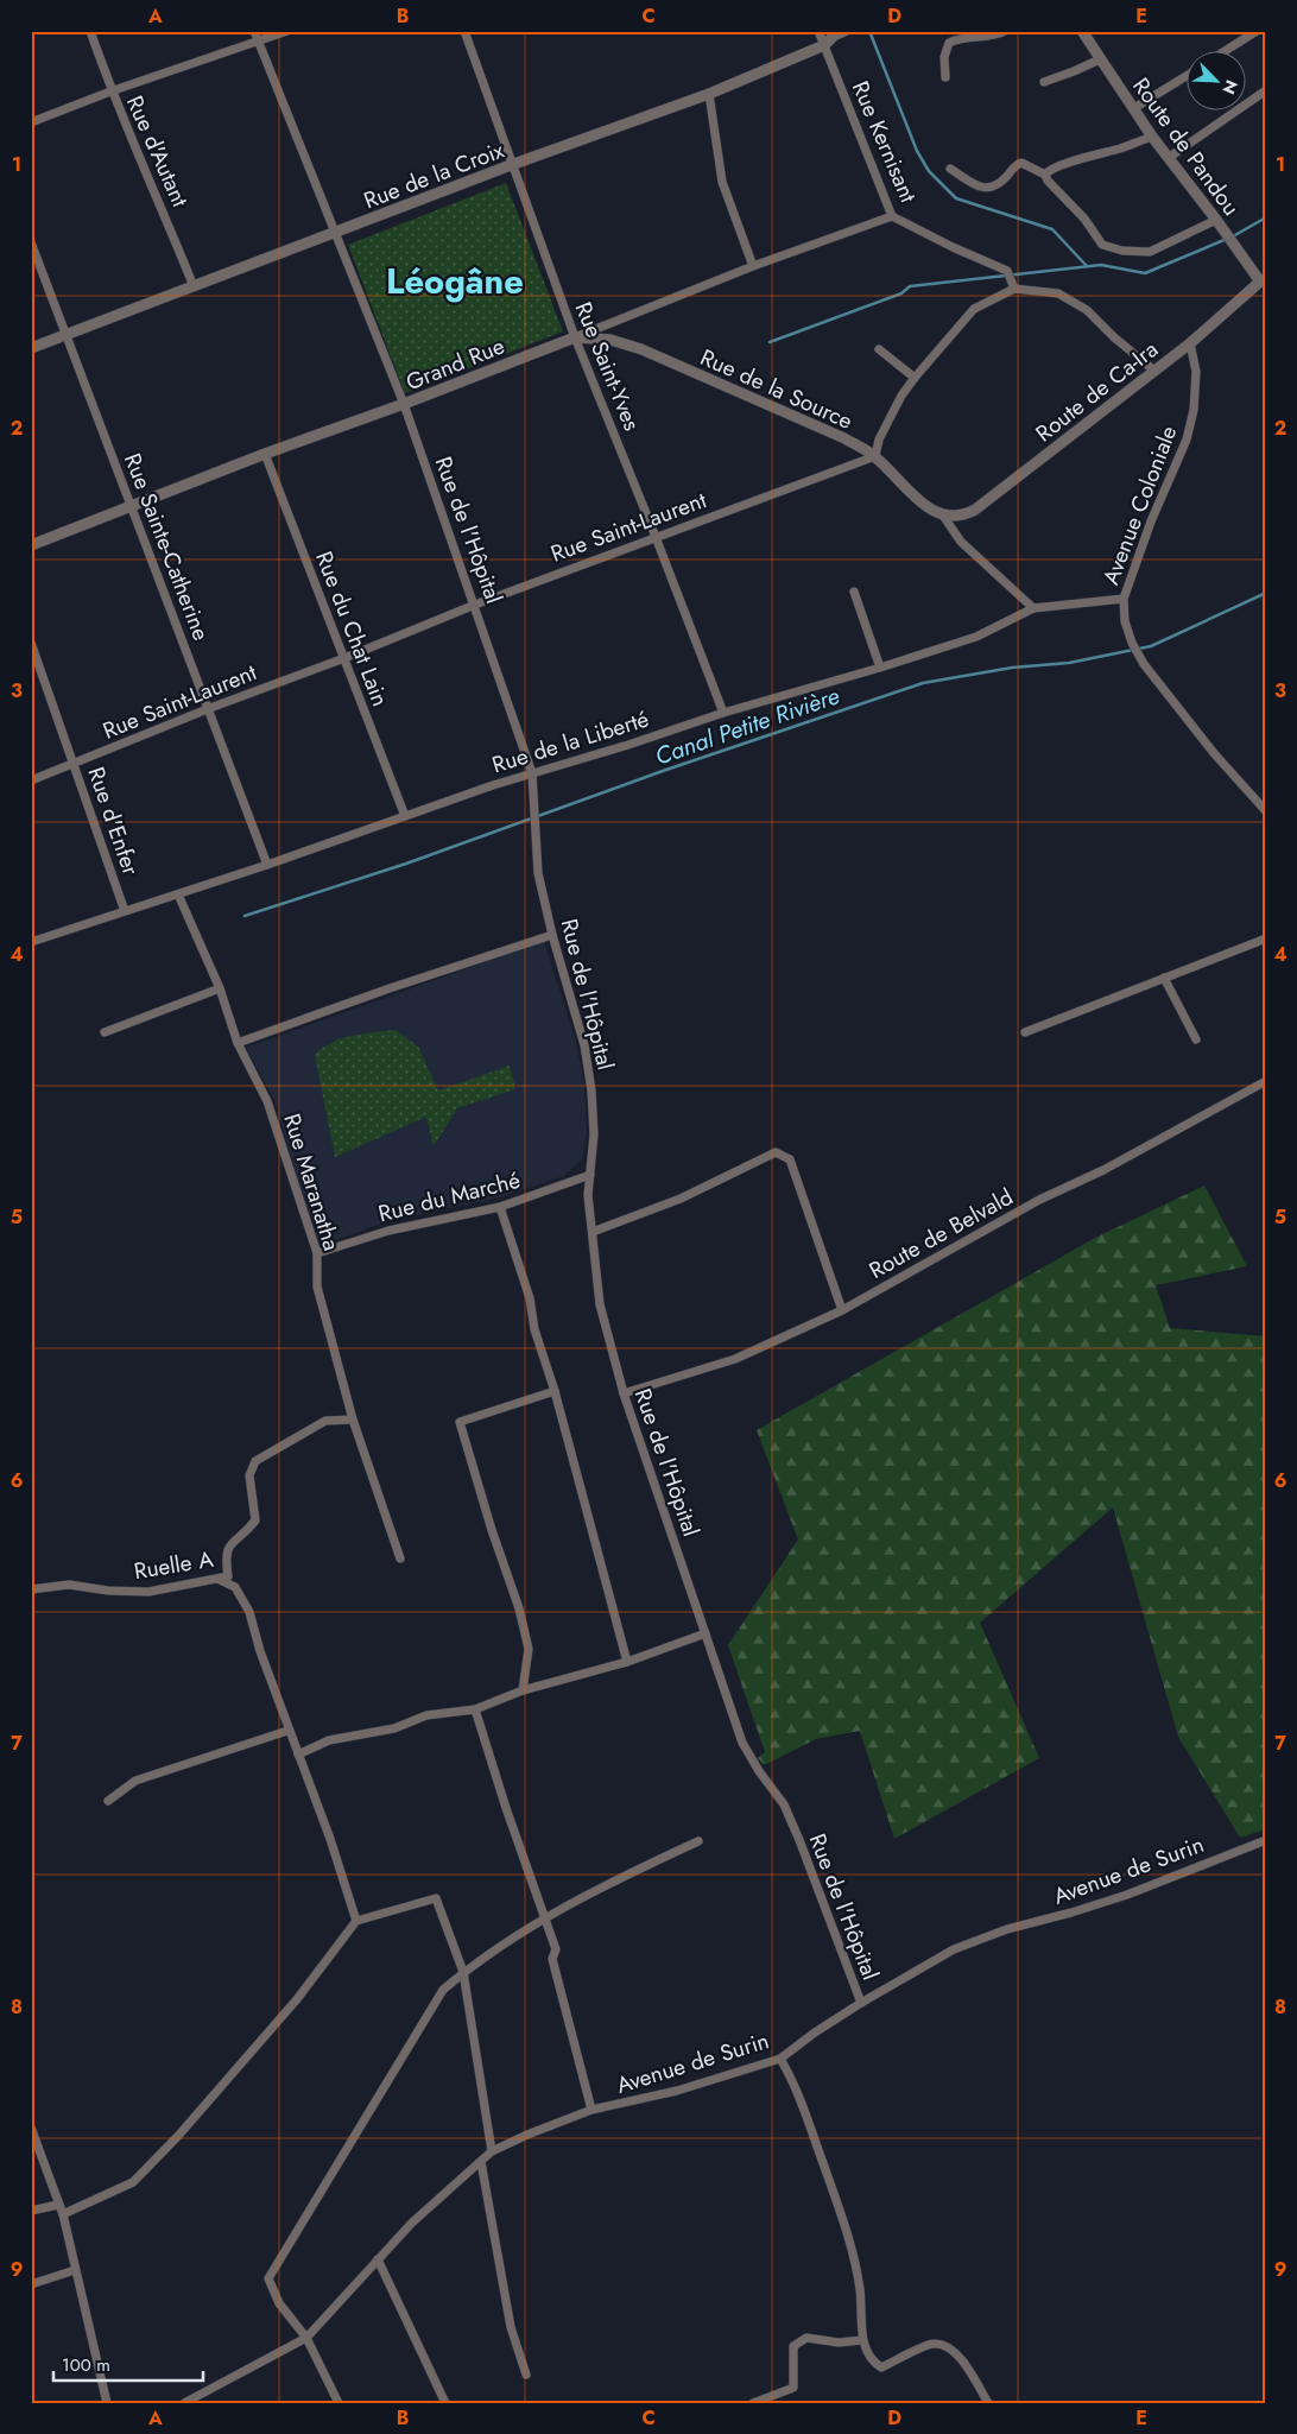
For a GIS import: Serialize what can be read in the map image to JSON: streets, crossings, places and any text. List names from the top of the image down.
{
  "streets": {
    "street": [
      "Rue Kernisant",
      "Route de Pandou",
      "Rue d'Autant",
      "Rue de la Croix",
      "Grand Rue",
      "Rue Saint-Yves",
      "Rue de la Source",
      "Route de Ca-Ira",
      "Avenue Coloniale",
      "Rue Saint-Laurent",
      "Rue de l'Hôpital",
      "Rue Sainte-Catherine",
      "Rue du Chat Lain",
      "Rue de la Liberté",
      "Rue d'Enfer",
      "Rue Maranatha",
      "Rue du Marché",
      "Route de Belvald",
      "Ruelle A",
      "Avenue de Surin"
    ]
  },
  "crossings": [
    ["Rue Kernisant", "Rue de la Croix"],
    ["Rue Kernisant", "Grand Rue"],
    ["Route de Pandou", "Route de Ca-Ira"],
    ["Rue d'Autant", "Rue de la Croix"],
    ["Rue de la Croix", "Rue Saint-Yves"],
    ["Rue de la Croix", "Rue de l'Hôpital"],
    ["Rue de la Croix", "Rue Sainte-Catherine"],
    ["Grand Rue", "Rue Saint-Yves"],
    ["Grand Rue", "Rue de la Source"],
    ["Grand Rue", "Rue de l'Hôpital"],
    ["Grand Rue", "Rue Sainte-Catherine"],
    ["Grand Rue", "Rue du Chat Lain"],
    ["Rue Saint-Yves", "Rue de la Source"],
    ["Rue Saint-Yves", "Rue Saint-Laurent"],
    ["Rue Saint-Yves", "Rue de la Liberté"],
    ["Rue de la Source", "Route de Ca-Ira"],
    ["Rue de la Source", "Rue Saint-Laurent"],
    ["Route de Ca-Ira", "Avenue Coloniale"],
    ["Avenue Coloniale", "Rue de la Liberté"],
    ["Rue Saint-Laurent", "Rue de l'Hôpital"],
    ["Rue Saint-Laurent", "Rue Sainte-Catherine"],
    ["Rue Saint-Laurent", "Rue du Chat Lain"],
    ["Rue Saint-Laurent", "Rue d'Enfer"],
    ["Rue de l'Hôpital", "Rue de la Liberté"],
    ["Rue de l'Hôpital", "Rue du Marché"],
    ["Rue de l'Hôpital", "Route de Belvald"],
    ["Rue de l'Hôpital", "Avenue de Surin"],
    ["Rue Sainte-Catherine", "Rue de la Liberté"],
    ["Rue du Chat Lain", "Rue de la Liberté"],
    ["Rue de la Liberté", "Rue d'Enfer"],
    ["Rue de la Liberté", "Rue Maranatha"],
    ["Rue Maranatha", "Rue du Marché"],
    ["Rue Maranatha", "Ruelle A"]
  ],
  "districts": ["Léogâne"],
  "water": ["Canal Petite Rivière"],
  "scale_bar": "100 m",
  "north": "bottom right",
  "grid": {
    "columns": [
      "A",
      "B",
      "C",
      "D",
      "E"
    ],
    "rows": [
      "1",
      "2",
      "3",
      "4",
      "5",
      "6",
      "7",
      "8",
      "9"
    ]
  }
}
